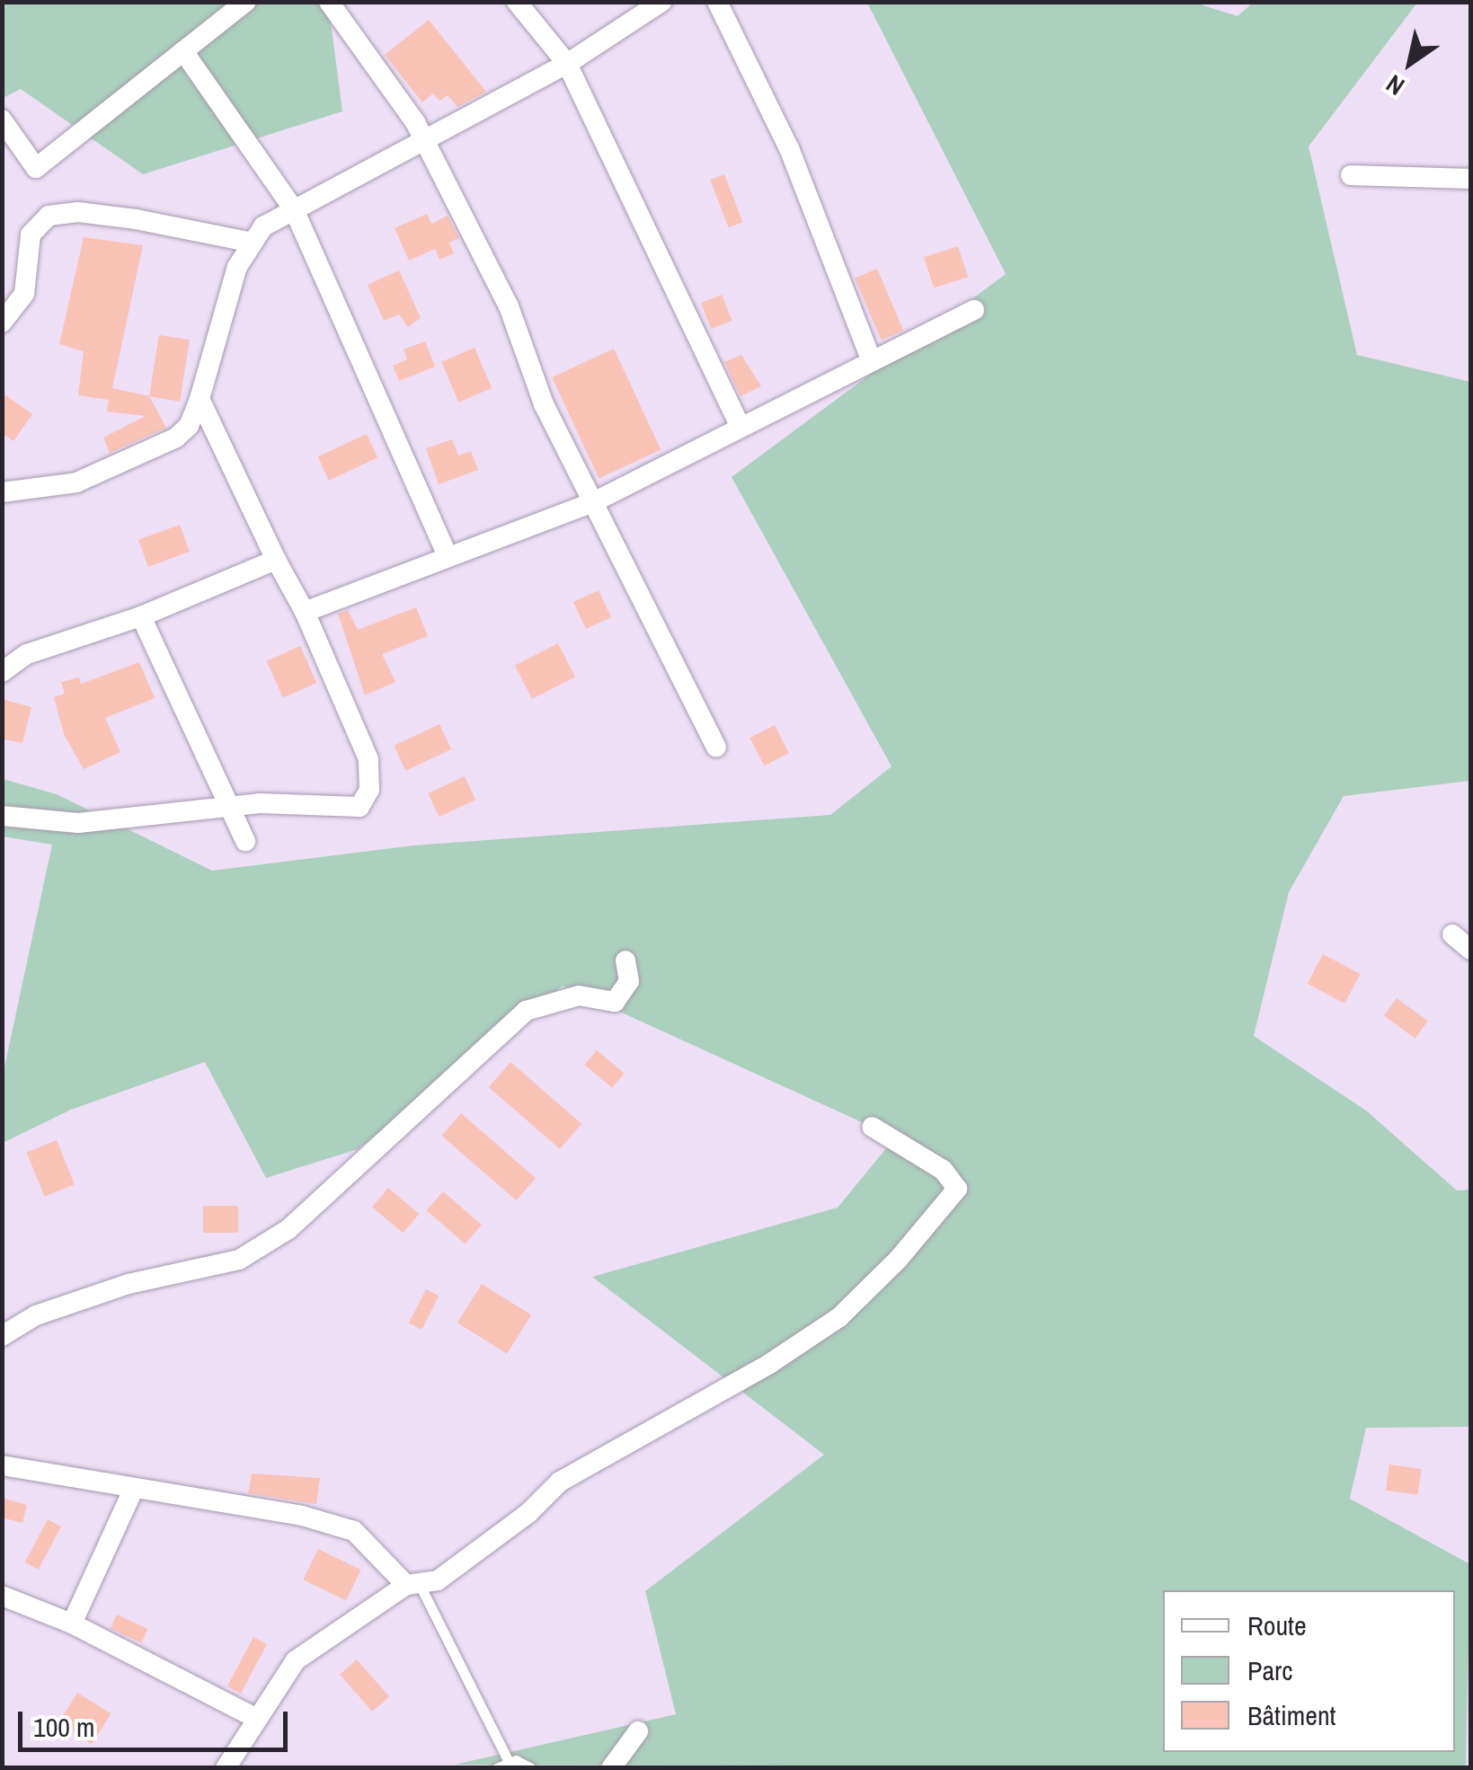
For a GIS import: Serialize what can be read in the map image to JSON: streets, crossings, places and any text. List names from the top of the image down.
{
  "legend": ["Route", "Parc", "Bâtiment"],
  "scale_bar": "100 m",
  "north": "bottom left"
}
